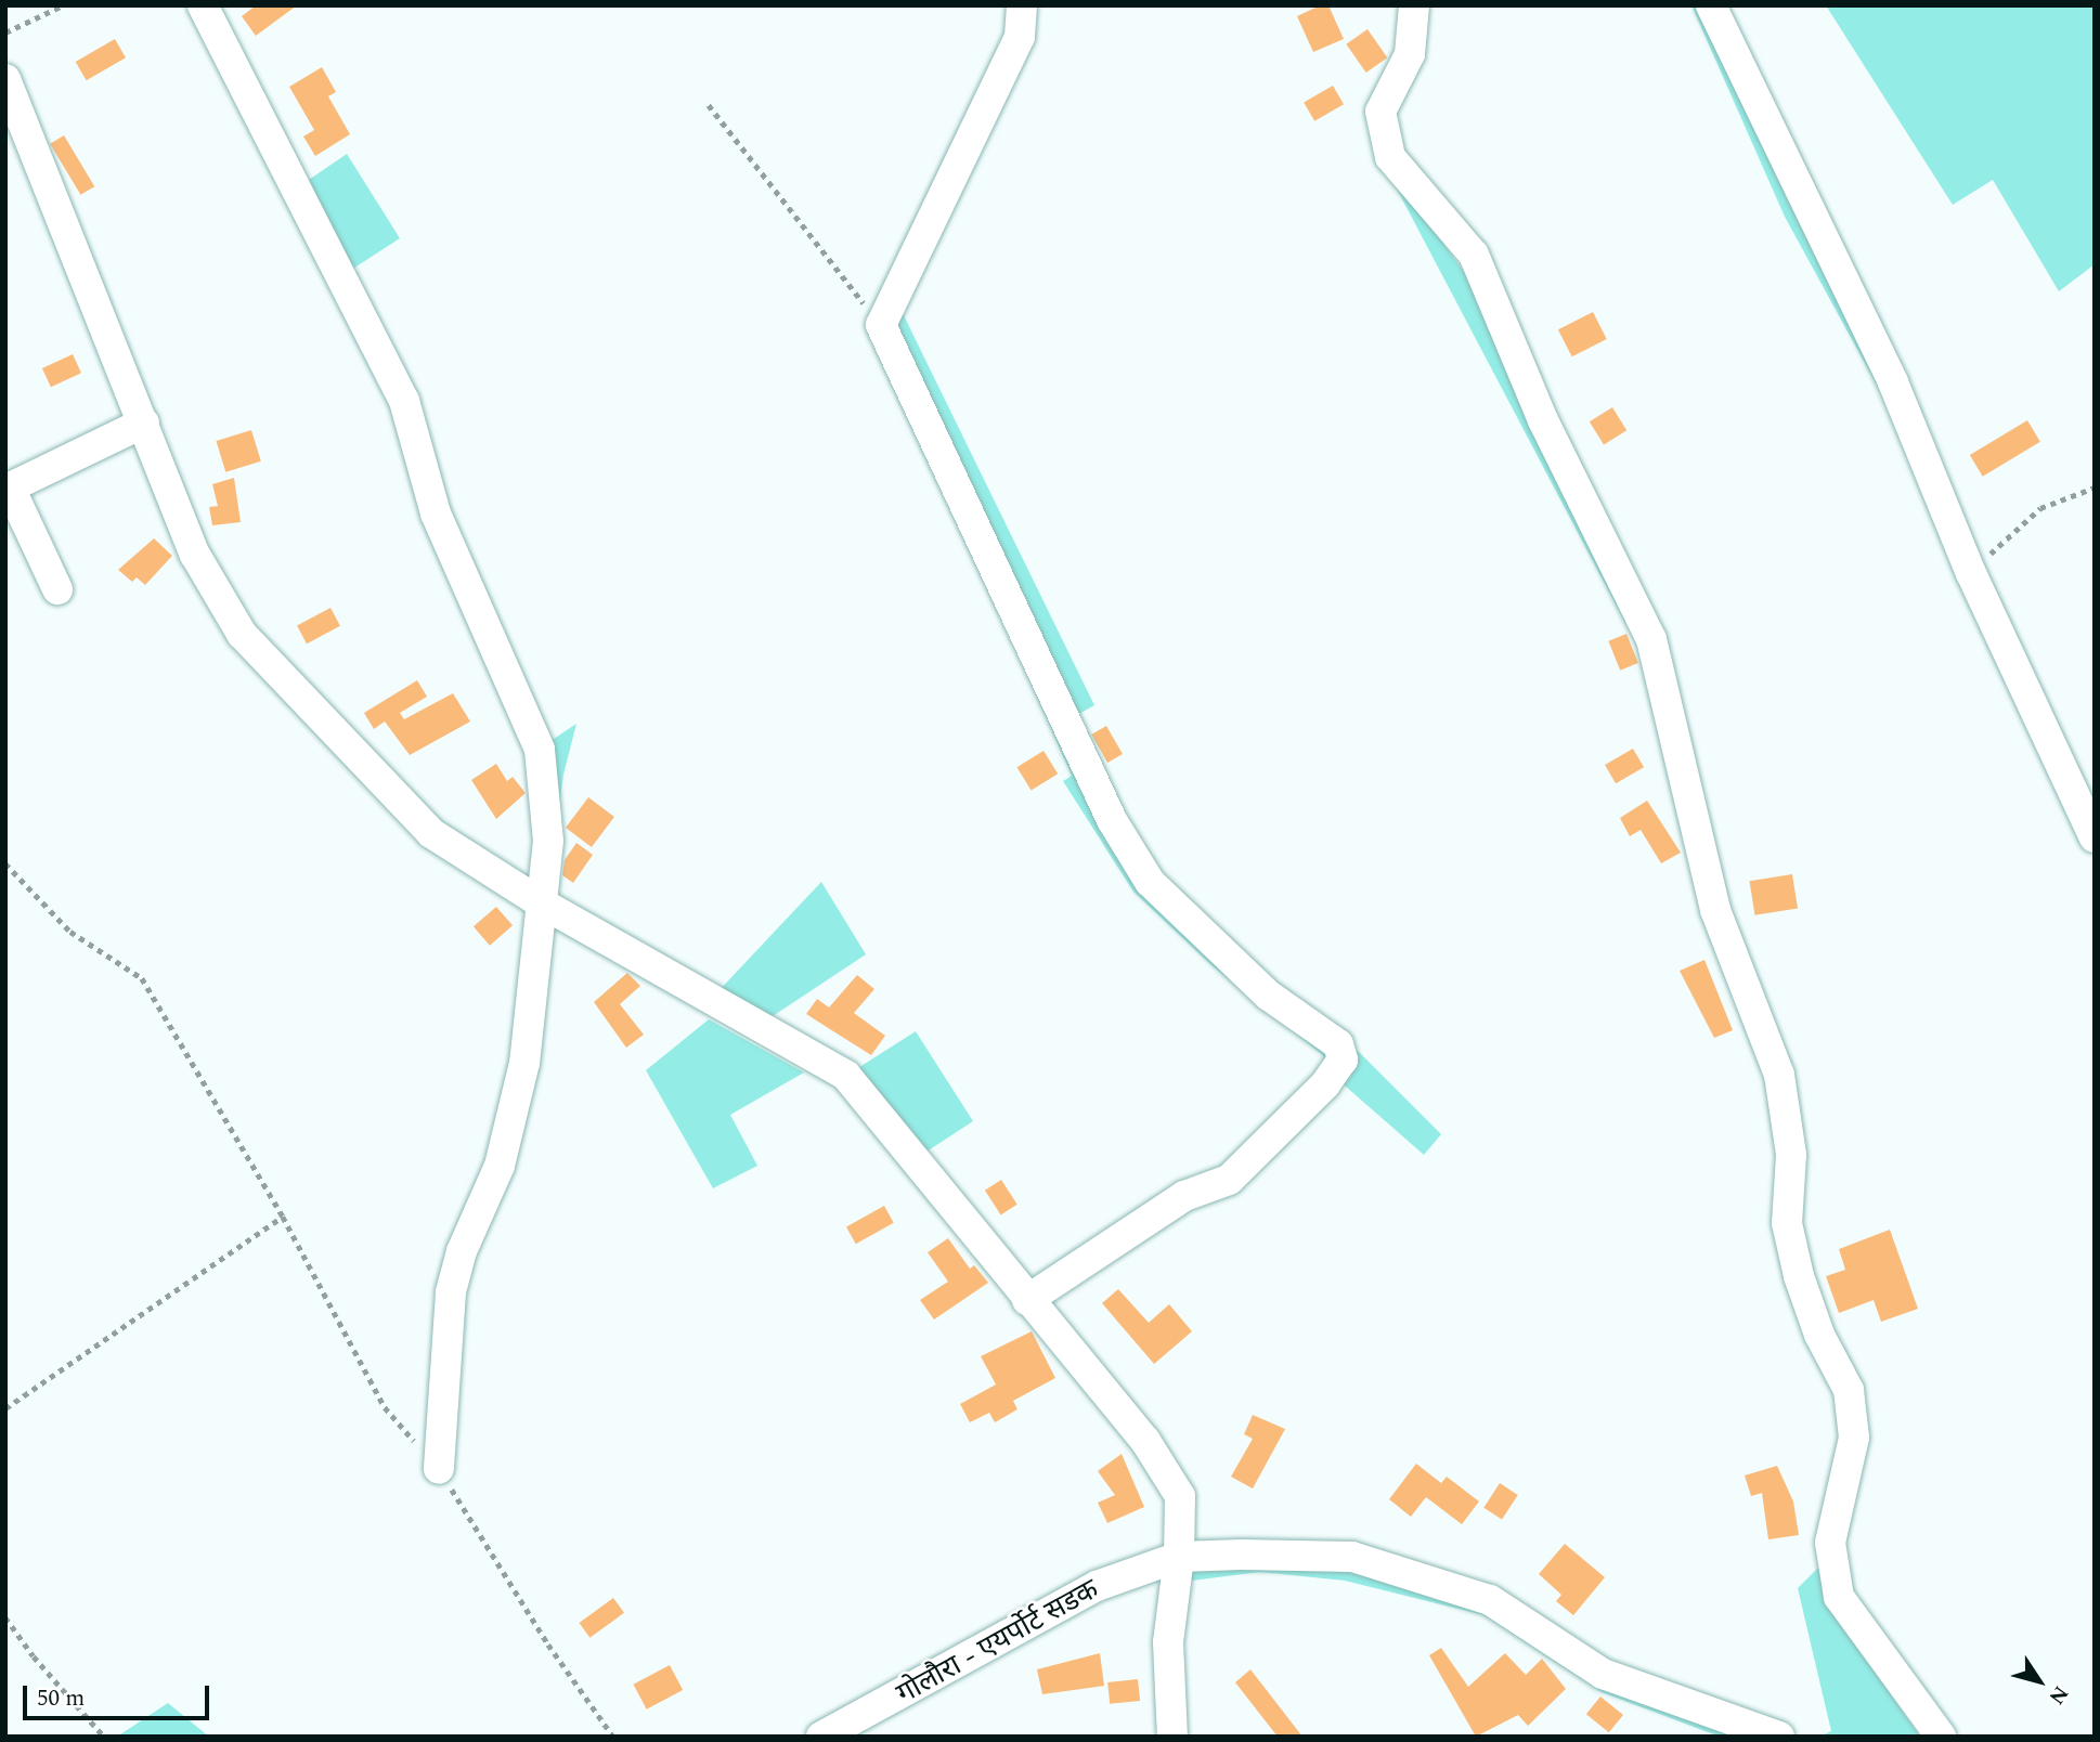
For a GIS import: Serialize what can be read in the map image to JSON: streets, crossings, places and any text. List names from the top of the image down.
{
  "streets": {
    "street": ["गोलौरा - एयर्पोर्ट सडक"]
  },
  "scale_bar": "50 m",
  "north": "bottom right"
}
